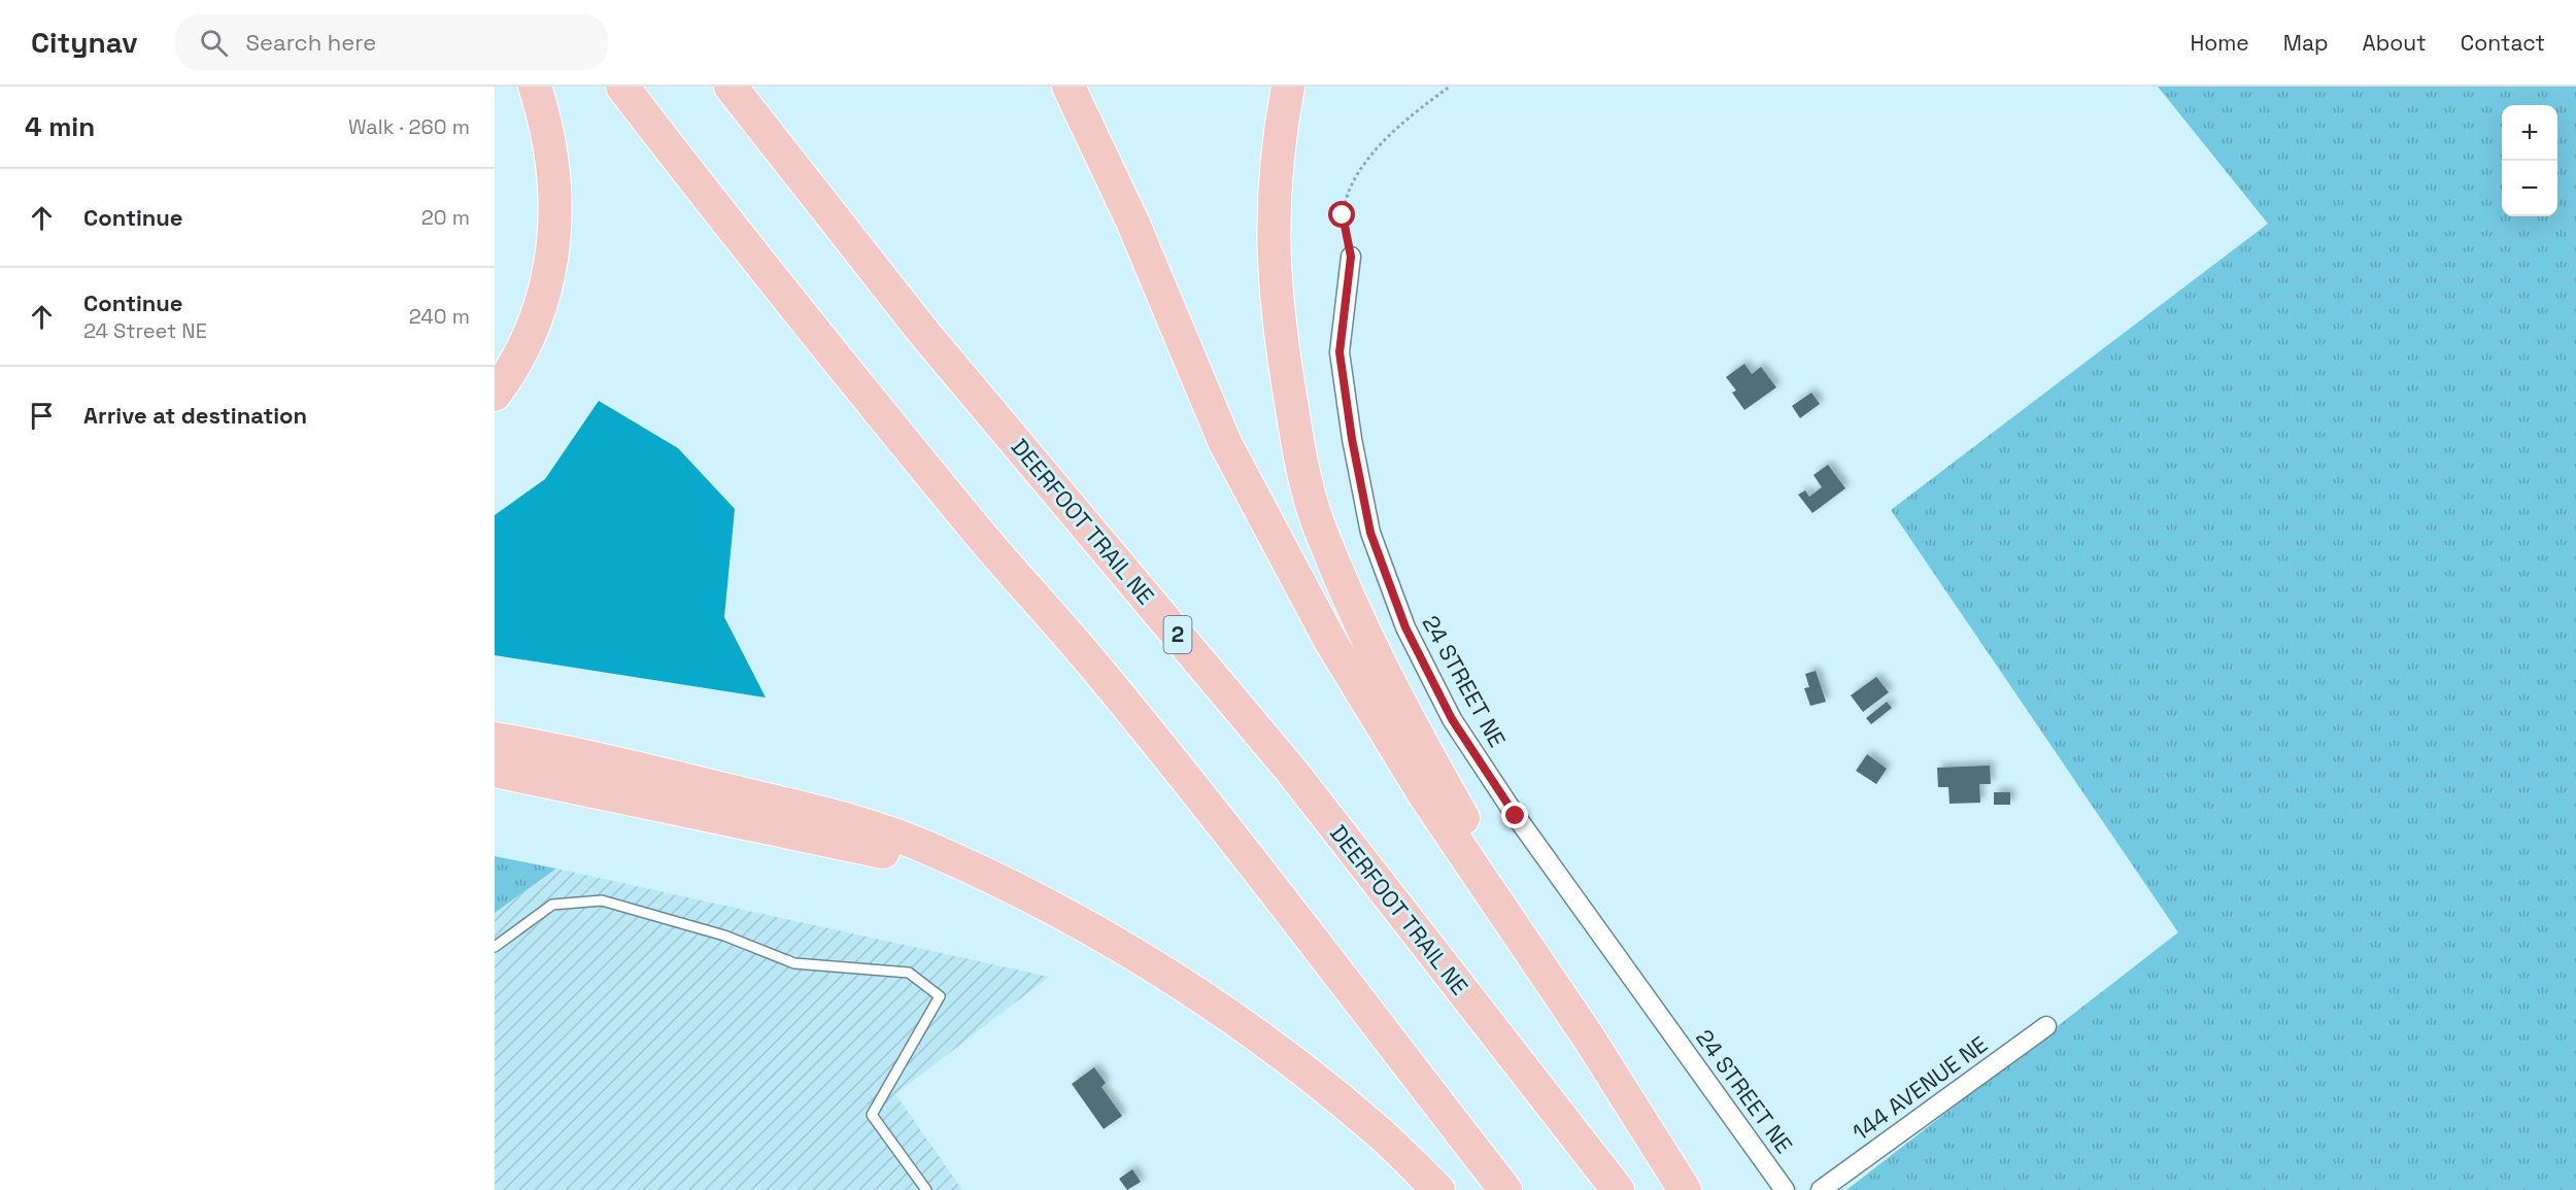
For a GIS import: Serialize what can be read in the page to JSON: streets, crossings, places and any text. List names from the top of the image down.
{
  "streets": {
    "highway": ["DEERFOOT TRAIL NE", "2"],
    "street": ["24 STREET NE", "144 AVENUE NE"]
  },
  "page": {
    "header": "Citynav",
    "search": "Search here",
    "nav": [
      "Home",
      "Map",
      "About",
      "Contact"
    ],
    "heading": ["4 min", "Walk · 260 m"],
    "map_buttons": ["+", "−"],
    "list": [
      ["Continue", "20 m"],
      ["Continue", "24 Street NE", "240 m"],
      "Arrive at destination"
    ]
  }
}
